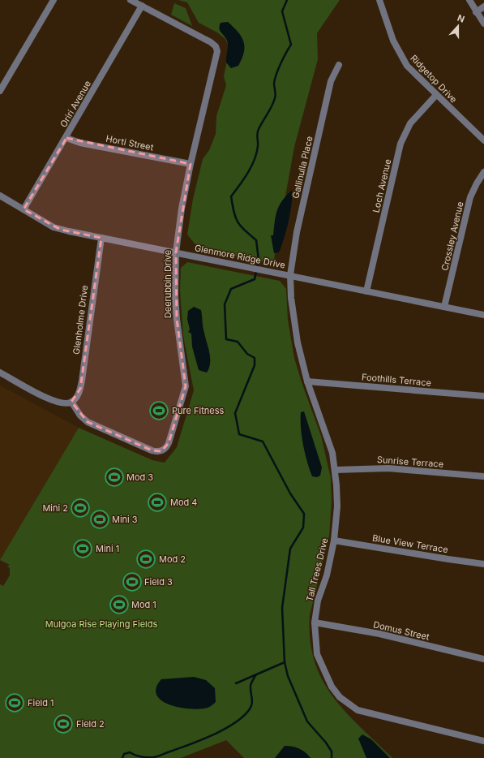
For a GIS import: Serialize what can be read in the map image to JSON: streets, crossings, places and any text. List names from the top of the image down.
{
  "streets": {
    "street": [
      "Ridgetop Drive",
      "Oriri Avenue",
      "Horti Street",
      "Gallinulla Place",
      "Loch Avenue",
      "Crossley Avenue",
      "Glenmore Ridge Drive",
      "Deerubbin Drive",
      "Glenholme Drive",
      "Foothills Terrace",
      "Sunrise Terrace",
      "Blue View Terrace",
      "Tall Trees Drive",
      "Domus Street"
    ]
  },
  "crossings": [
    ["Ridgetop Drive", "Loch Avenue"],
    ["Oriri Avenue", "Horti Street"],
    ["Oriri Avenue", "Glenmore Ridge Drive"],
    ["Oriri Avenue", "Deerubbin Drive"],
    ["Horti Street", "Deerubbin Drive"],
    ["Gallinulla Place", "Glenmore Ridge Drive"],
    ["Gallinulla Place", "Tall Trees Drive"],
    ["Loch Avenue", "Glenmore Ridge Drive"],
    ["Crossley Avenue", "Glenmore Ridge Drive"],
    ["Glenmore Ridge Drive", "Deerubbin Drive"],
    ["Glenmore Ridge Drive", "Glenholme Drive"],
    ["Glenmore Ridge Drive", "Tall Trees Drive"],
    ["Deerubbin Drive", "Glenholme Drive"],
    ["Foothills Terrace", "Tall Trees Drive"],
    ["Sunrise Terrace", "Tall Trees Drive"],
    ["Blue View Terrace", "Tall Trees Drive"],
    ["Tall Trees Drive", "Domus Street"]
  ],
  "parks": ["Mulgoa Rise Playing Fields"],
  "places": {
    "sports": [
      "Pure Fitness",
      "Mod 3",
      "Mod 4",
      "Mini 2",
      "Mini 3",
      "Mini 1",
      "Mod 2",
      "Field 3",
      "Mod 1",
      "Field 1",
      "Field 2"
    ]
  },
  "north": "top"
}
